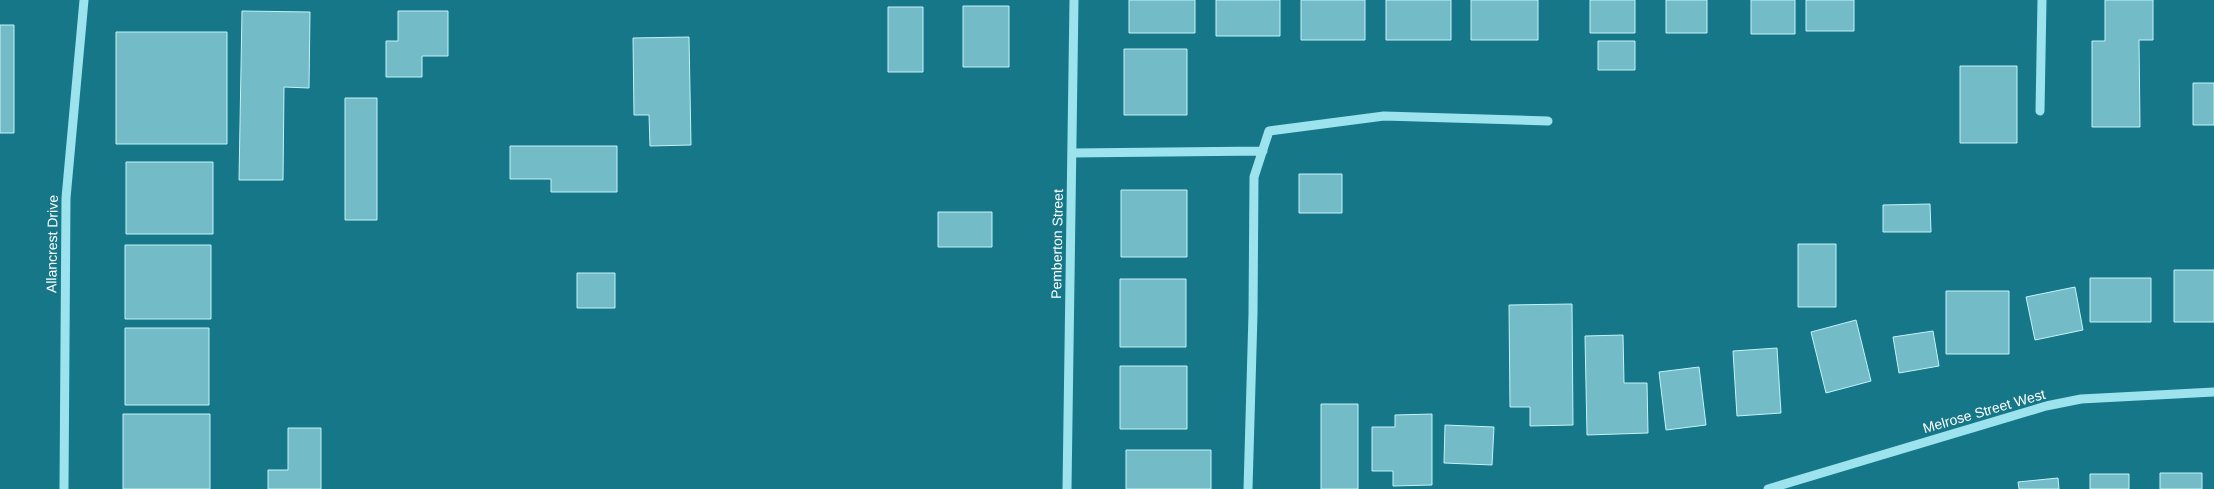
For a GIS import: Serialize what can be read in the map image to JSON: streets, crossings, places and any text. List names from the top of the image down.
{
  "streets": {
    "street": ["Allancrest Drive", "Pemberton Street", "Melrose Street West"]
  }
}
